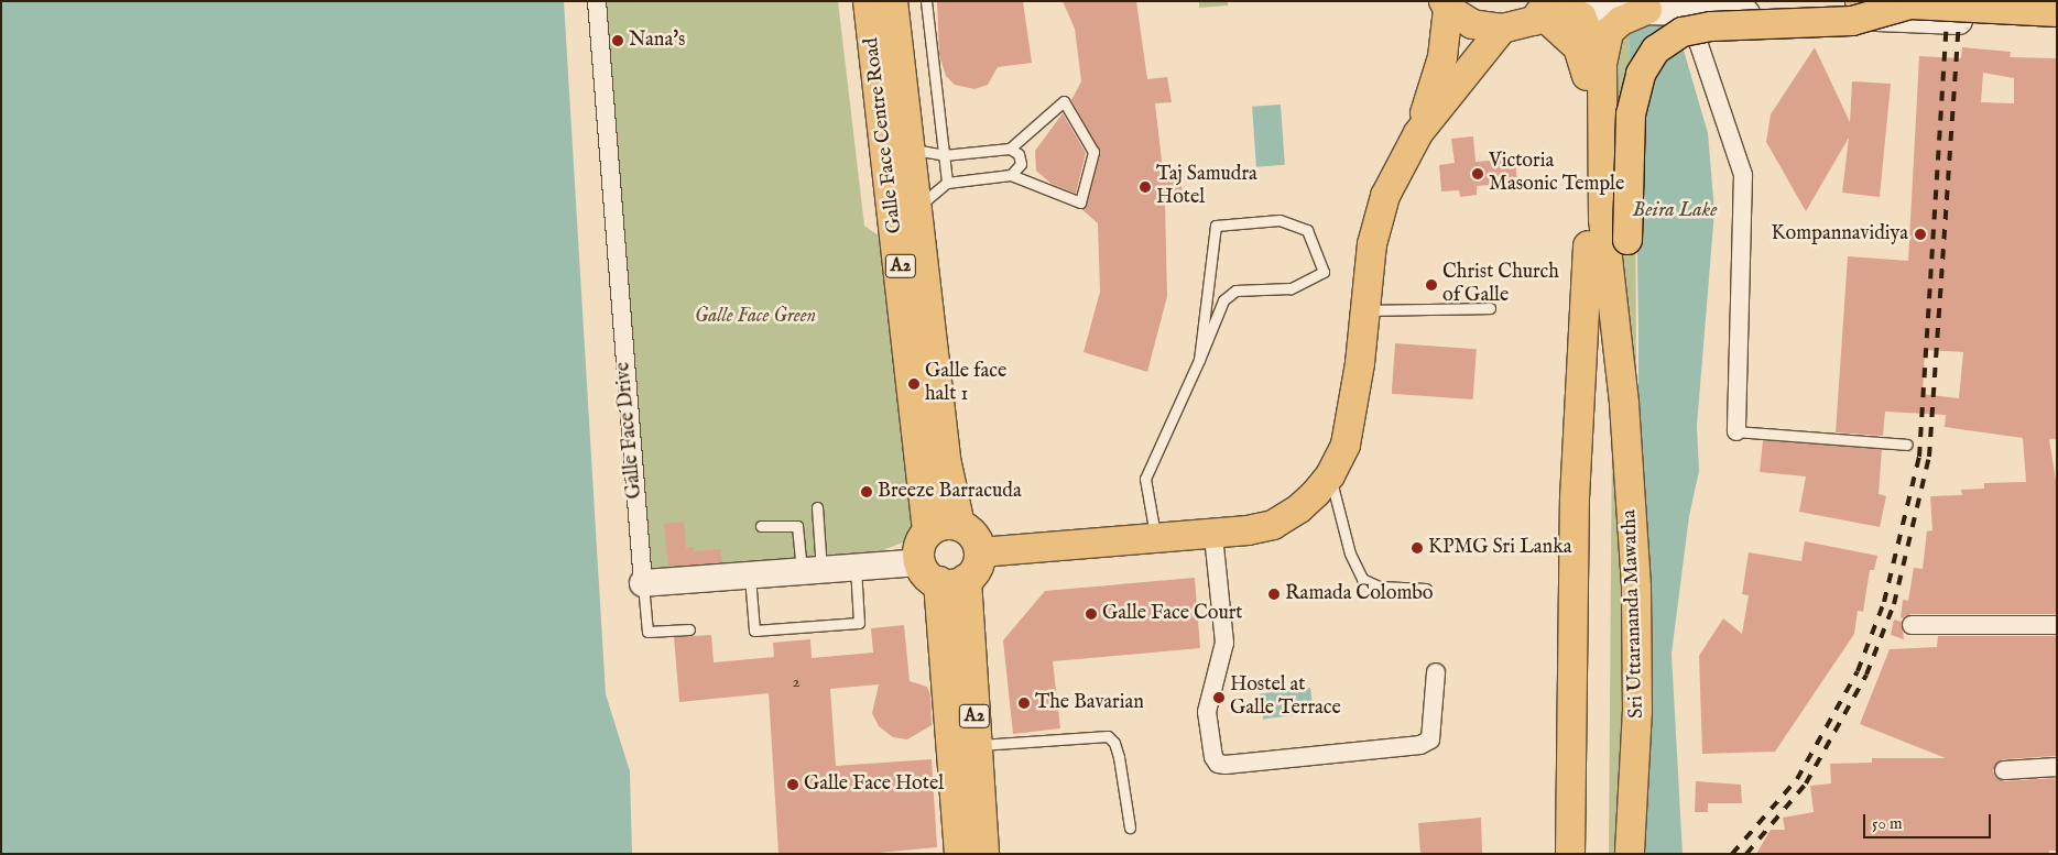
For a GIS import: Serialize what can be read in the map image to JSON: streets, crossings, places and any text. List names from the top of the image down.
{
  "streets": {
    "highway": ["Galle Face Centre Road", "A2"],
    "main road": ["Sri Uttarananda Mawatha"],
    "street": ["Galle Face Drive"]
  },
  "crossings": [
    ["Galle Face Centre Road", "A2"]
  ],
  "water": ["Beira Lake"],
  "parks": ["Galle Face Green"],
  "places": [
    "Nana's",
    "Victoria Masonic Temple",
    "Taj Samudra Hotel",
    "Kompannavidiya",
    "Christ Church of Galle",
    "Galle face halt 1",
    "Breeze Barracuda",
    "KPMG Sri Lanka",
    "Ramada Colombo",
    "Galle Face Court",
    "Hostel at Galle Terrace",
    "The Bavarian",
    "Galle Face Hotel"
  ],
  "house_numbers": ["2"],
  "scale_bar": "50 m"
}
